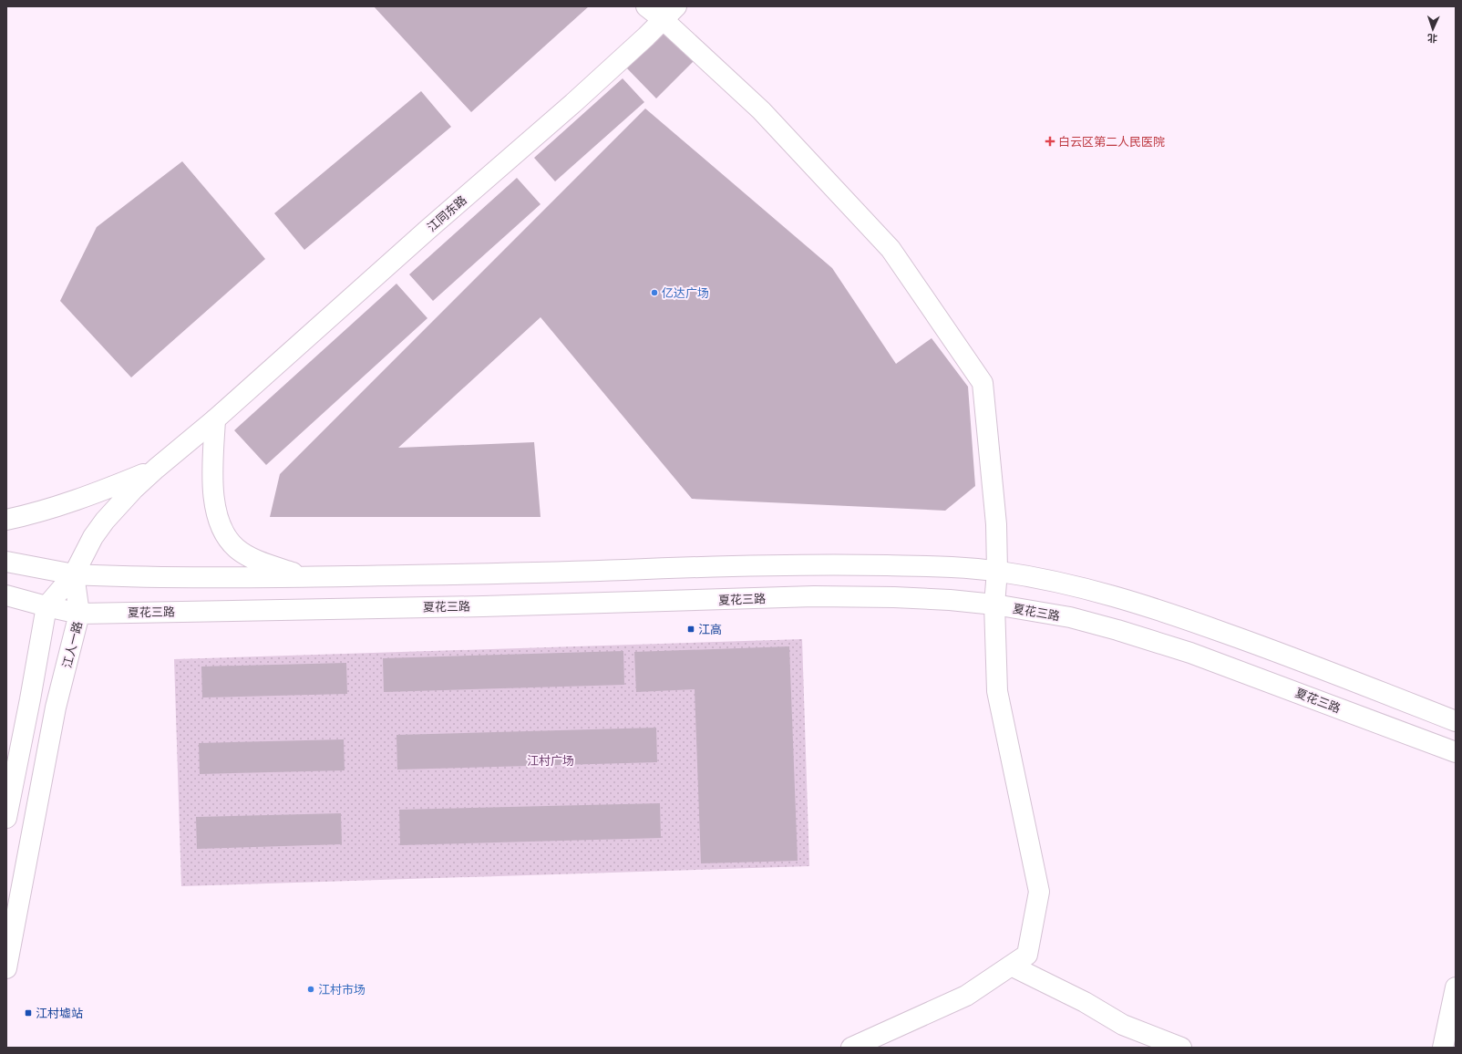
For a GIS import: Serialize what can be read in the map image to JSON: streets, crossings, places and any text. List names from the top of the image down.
{
  "streets": {
    "main road": ["江同东路", "夏花三路", "江人一路"]
  },
  "crossings": [
    ["夏花三路", "江人一路"]
  ],
  "parks": ["江村广场"],
  "places": {
    "health": ["白云区第二人民医院"],
    "other": ["亿达广场", "江村市场"],
    "transit": ["江高", "江村墟站"]
  },
  "north": "bottom"
}
